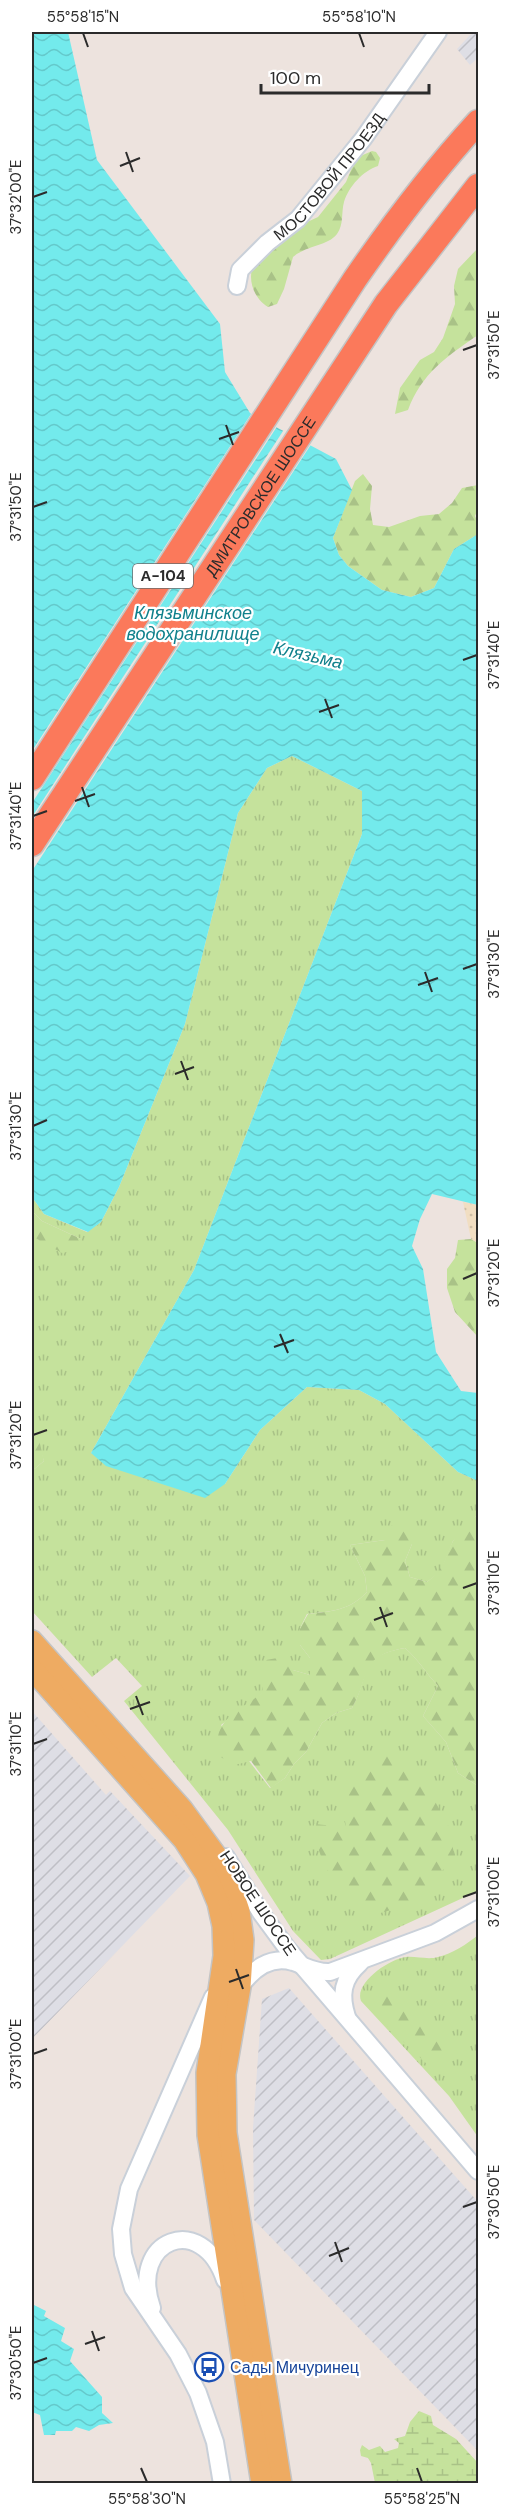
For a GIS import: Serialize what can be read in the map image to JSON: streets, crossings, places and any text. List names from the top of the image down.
{
  "streets": {
    "highway": ["ДМИТРОВСКОЕ ШОССЕ", "А-104"],
    "main road": ["НОВОЕ ШОССЕ"],
    "street": ["МОСТОВОЙ ПРОЕЗД"]
  },
  "water": ["Клязьминское водохранилище", "Клязьма"],
  "places": {
    "bus stop": ["Сады Мичуринец"]
  },
  "scale_bar": "100 m",
  "coordinates": [
    "55°58'15\"N",
    "55°58'10\"N",
    "37°32'00\"E",
    "37°31'50\"E",
    "37°31'40\"E",
    "37°31'30\"E",
    "37°31'20\"E",
    "37°31'10\"E",
    "37°31'00\"E",
    "37°30'50\"E",
    "55°58'30\"N",
    "55°58'25\"N"
  ]
}
